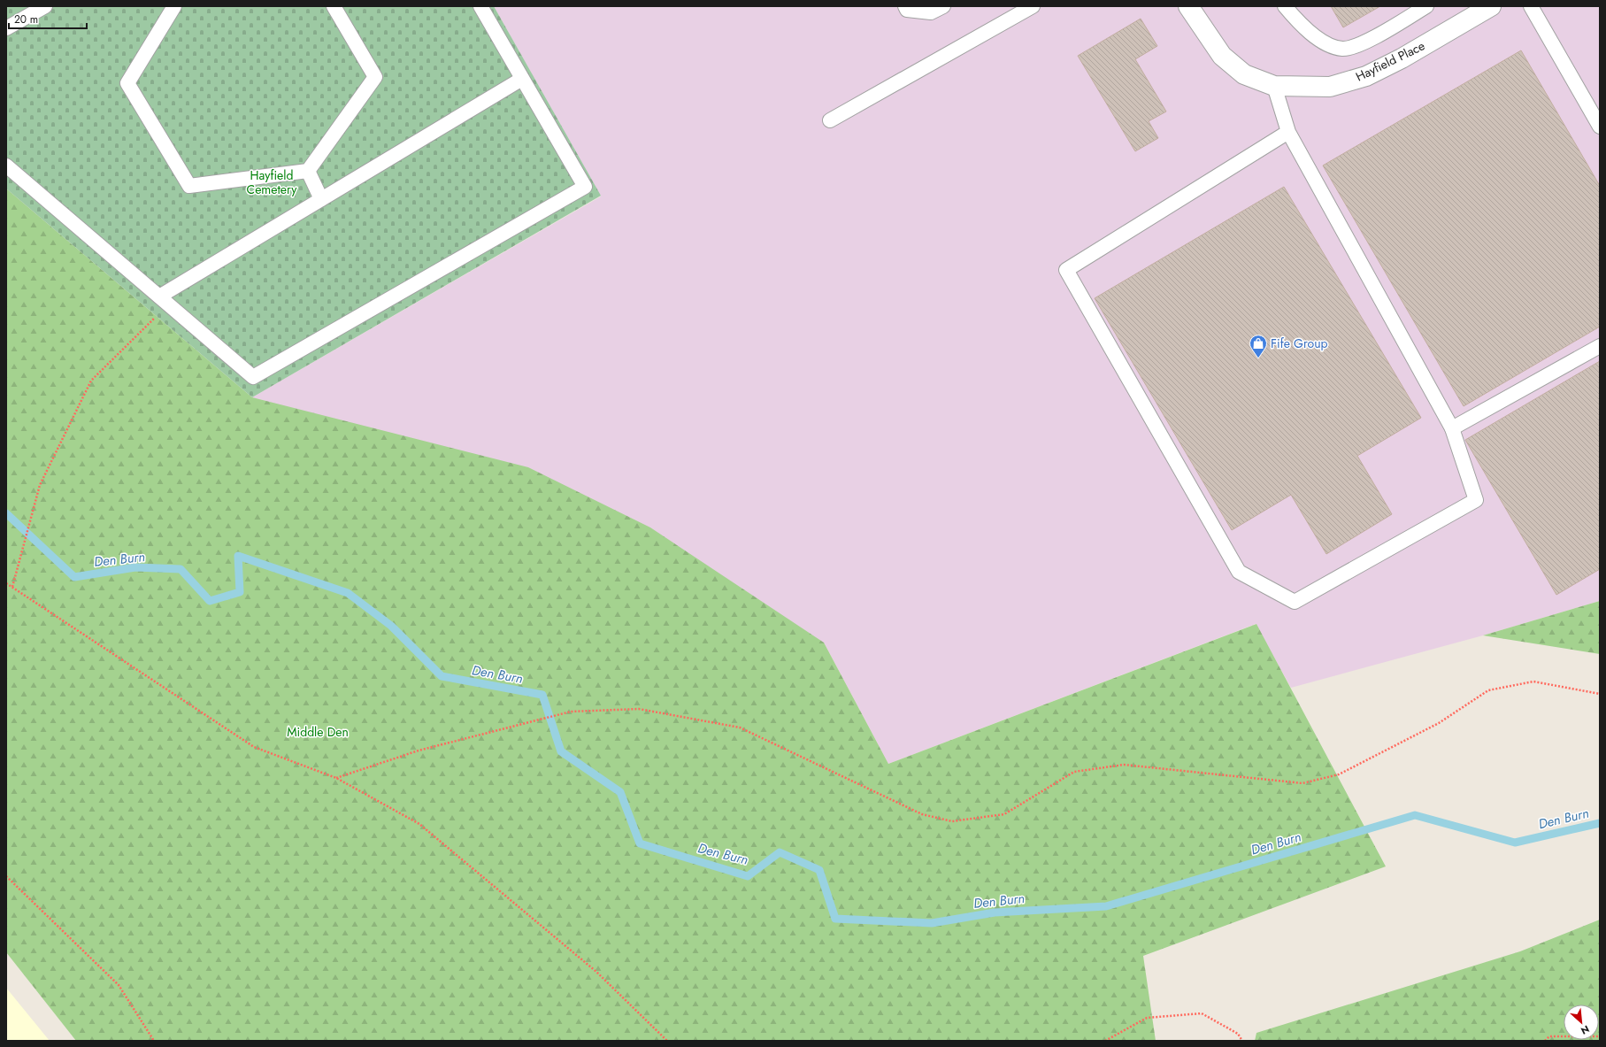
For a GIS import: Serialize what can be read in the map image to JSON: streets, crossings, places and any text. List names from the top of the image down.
{
  "streets": {
    "street": ["Hayfield Place"]
  },
  "water": ["Den Burn"],
  "parks": ["Hayfield Cemetery", "Middle Den"],
  "places": {
    "shop": ["Fife Group"]
  },
  "scale_bar": "20 m",
  "north": "bottom right"
}
